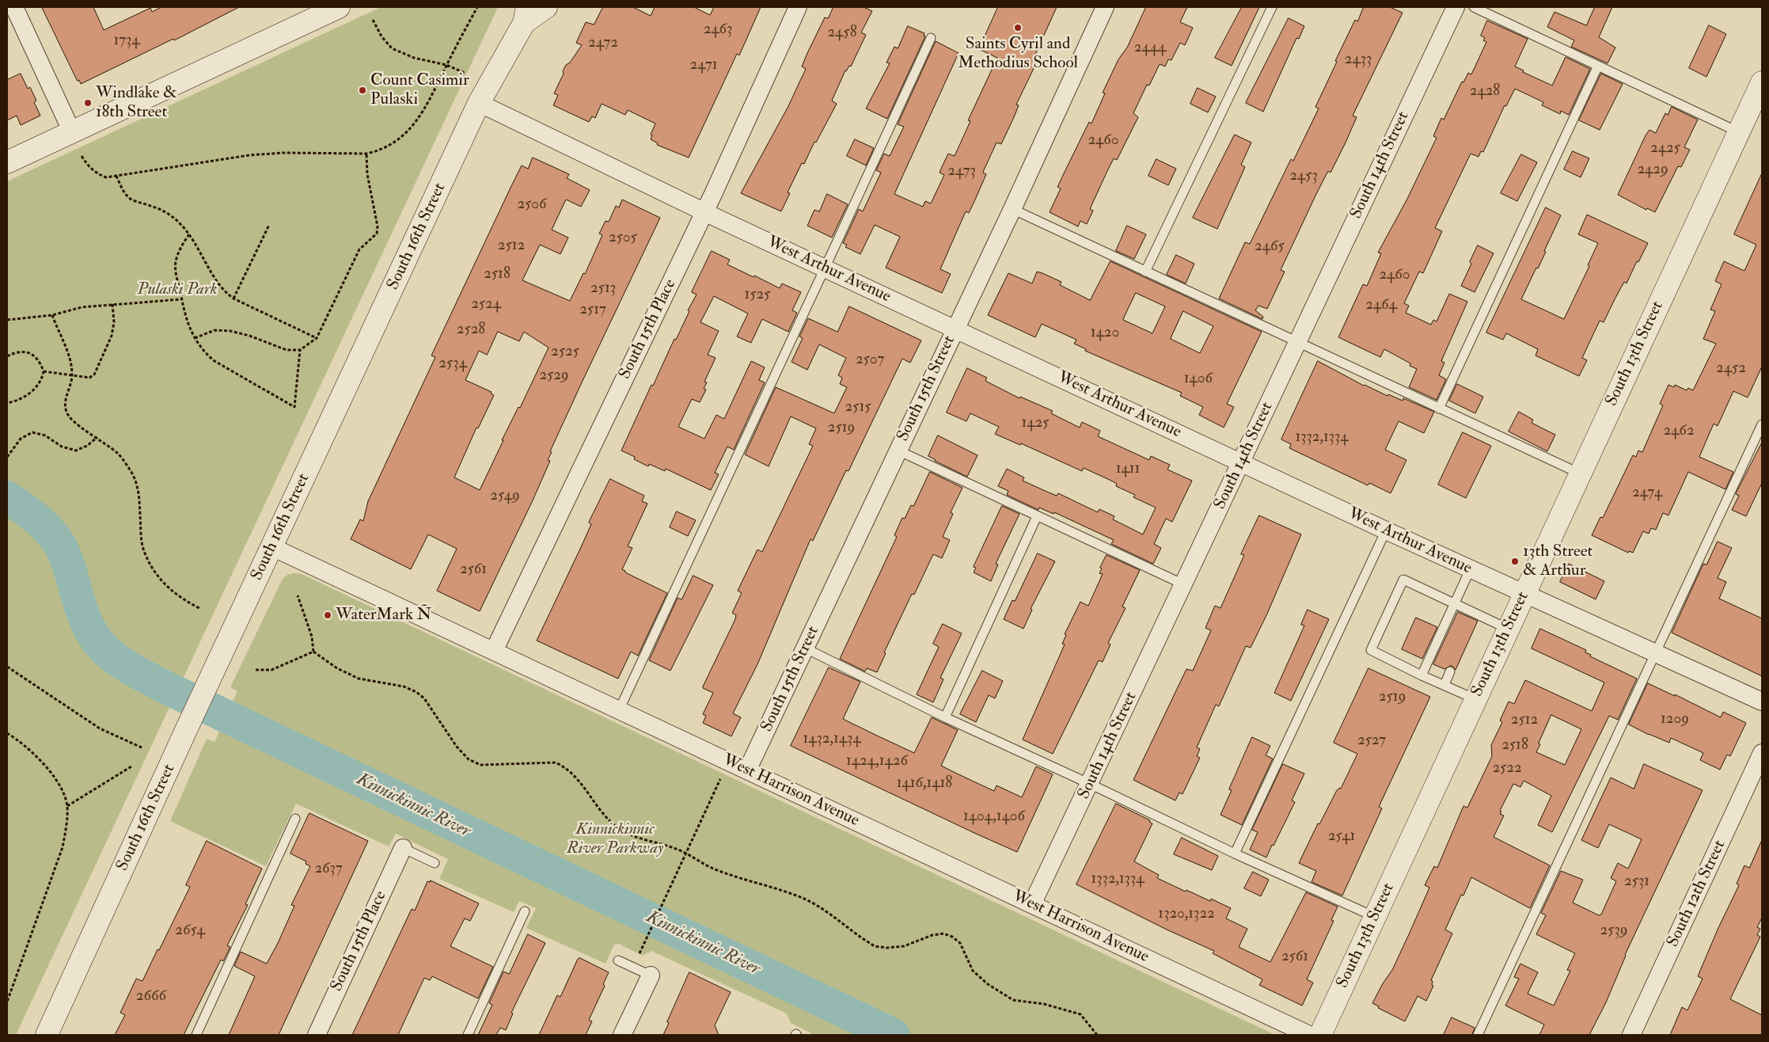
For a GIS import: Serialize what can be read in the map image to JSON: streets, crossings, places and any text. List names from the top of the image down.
{
  "streets": {
    "street": [
      "South 14th Street",
      "South 16th Street",
      "West Arthur Avenue",
      "South 15th Place",
      "South 13th Street",
      "South 15th Street",
      "West Harrison Avenue",
      "South 12th Street"
    ]
  },
  "crossings": [
    ["South 14th Street", "West Arthur Avenue"],
    ["South 14th Street", "West Harrison Avenue"],
    ["South 16th Street", "West Arthur Avenue"],
    ["South 16th Street", "West Harrison Avenue"],
    ["West Arthur Avenue", "South 15th Place"],
    ["West Arthur Avenue", "South 13th Street"],
    ["West Arthur Avenue", "South 15th Street"],
    ["South 15th Place", "West Harrison Avenue"],
    ["South 15th Street", "West Harrison Avenue"]
  ],
  "water": ["Kinnickinnic River"],
  "parks": ["Pulaski Park", "Kinnickinnic River Parkway"],
  "places": [
    "Saints Cyril and Methodius School",
    "Count Casimir Pulaski",
    "Windlake & 18th Street",
    "13th Street & Arthur",
    "WaterMark Ñ"
  ],
  "house_numbers": [
    "2463",
    "2458",
    "1734",
    "2472",
    "2444",
    "2433",
    "2471",
    "2428",
    "2460",
    "2425",
    "2429",
    "2473",
    "2453",
    "2506",
    "2505",
    "2512",
    "2465",
    "2518",
    "2460",
    "2513",
    "1525",
    "2524",
    "2464",
    "2517",
    "2528",
    "1420",
    "2525",
    "2507",
    "2534",
    "2452",
    "2529",
    "1406",
    "2515",
    "1425",
    "2519",
    "2462",
    "1332,1334",
    "1411",
    "2474",
    "2549",
    "2561",
    "2519",
    "1209",
    "2512",
    "1432,1434",
    "2527",
    "2518",
    "1424,1426",
    "2522",
    "1416,1418",
    "1404,1406",
    "2541",
    "2637",
    "1332,1334",
    "2531",
    "1320,1322",
    "2654",
    "2539",
    "2561",
    "2666"
  ]
}
